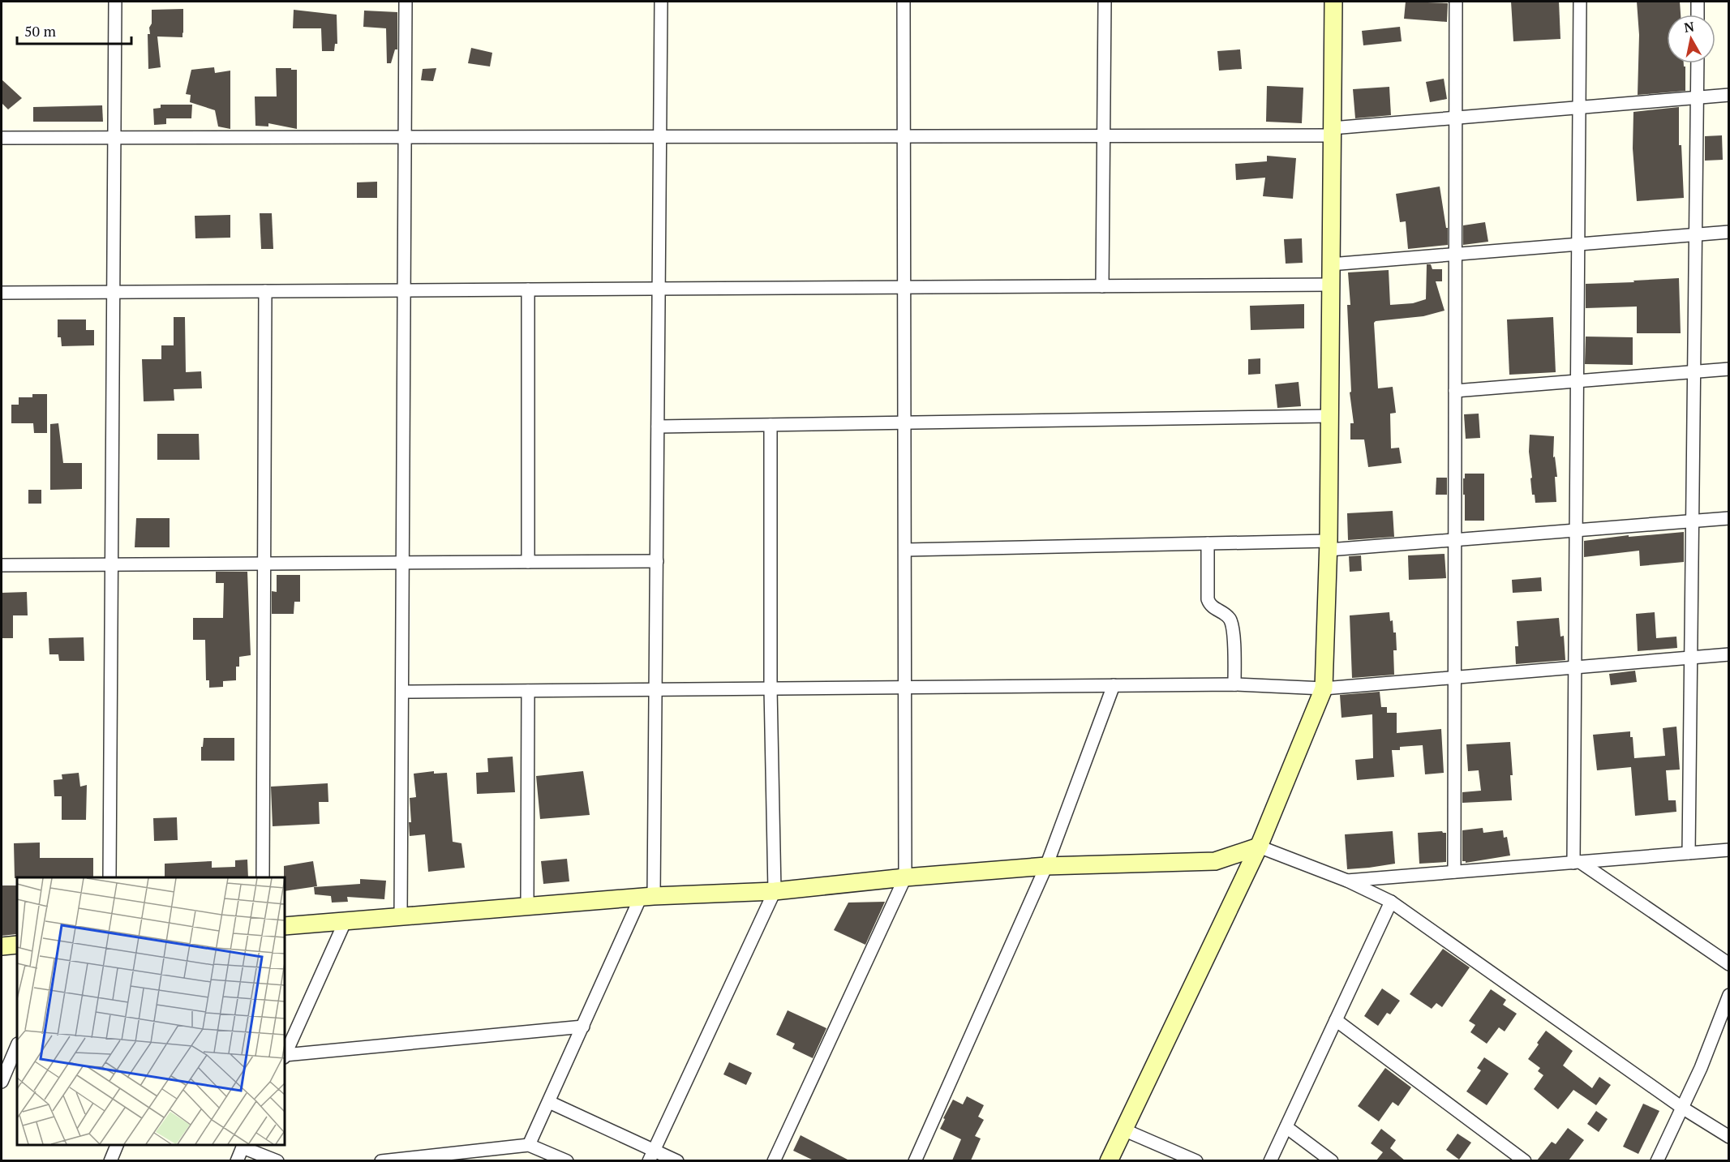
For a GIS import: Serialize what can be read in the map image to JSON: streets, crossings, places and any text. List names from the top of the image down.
{
  "scale_bar": "50 m",
  "north": "top"
}
